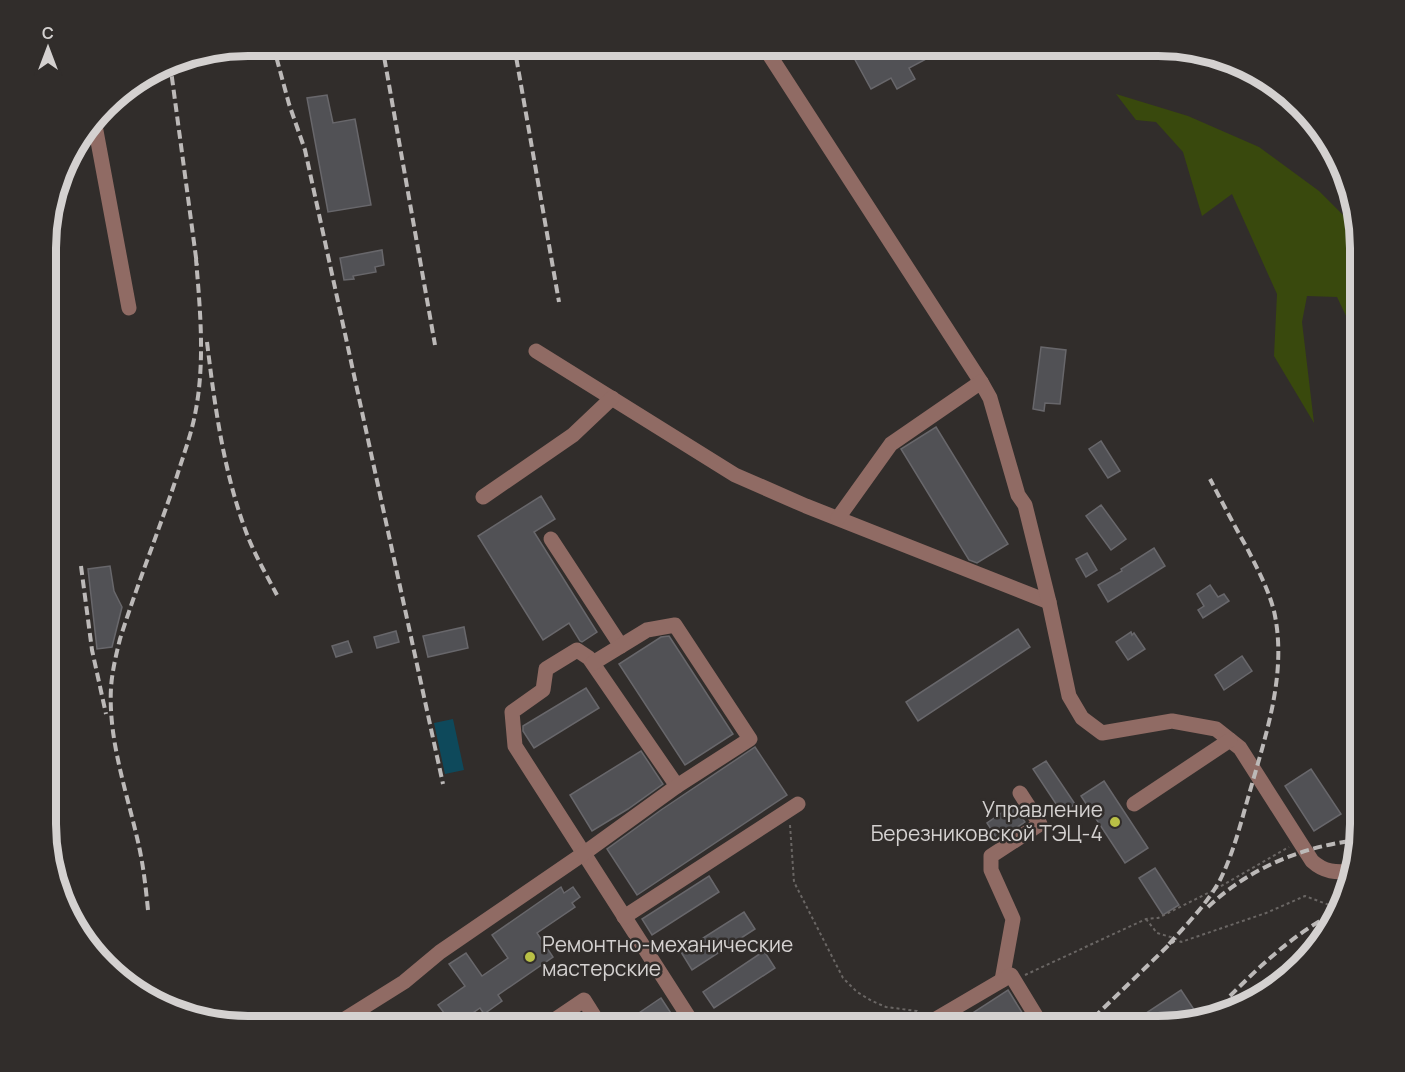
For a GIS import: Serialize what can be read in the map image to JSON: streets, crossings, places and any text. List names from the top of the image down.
{
  "places": ["Управление Березниковской ТЭЦ-4", "Ремонтно-механические мастерские"],
  "north": "top"
}
